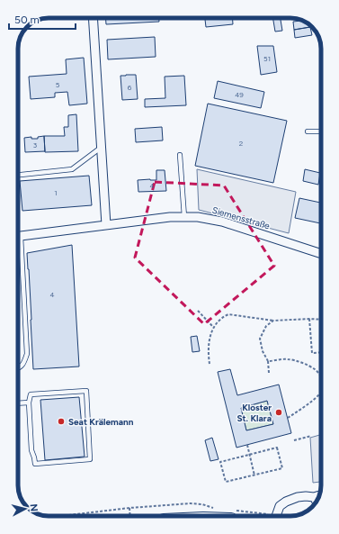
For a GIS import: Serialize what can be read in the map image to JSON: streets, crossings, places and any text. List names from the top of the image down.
{
  "streets": {
    "street": ["Siemensstraße"]
  },
  "places": ["Kloster St. Klara", "Seat Krälemann"],
  "house_numbers": [
    "51",
    "5",
    "6",
    "49",
    "2",
    "3",
    "4",
    "1",
    "4"
  ],
  "scale_bar": "50 m",
  "north": "right"
}
